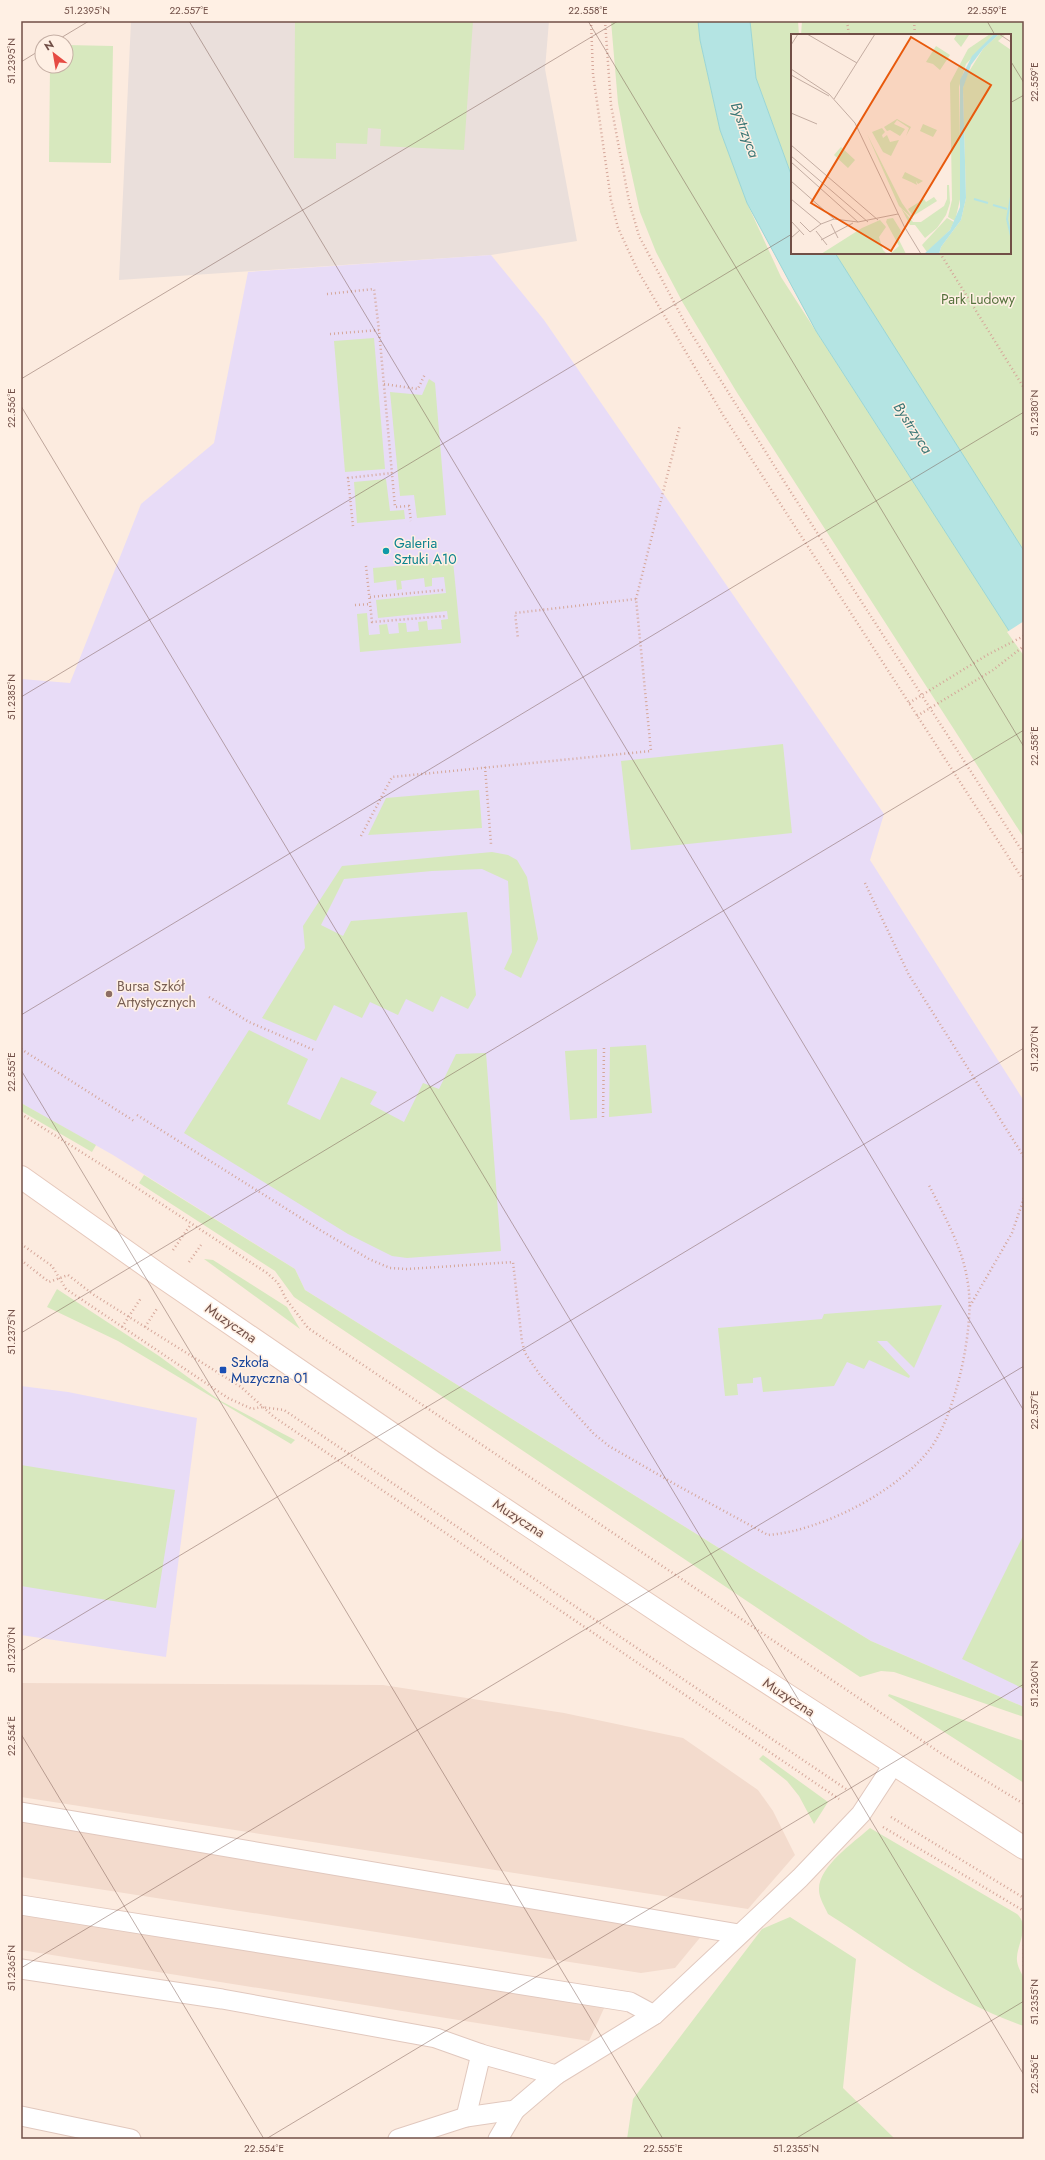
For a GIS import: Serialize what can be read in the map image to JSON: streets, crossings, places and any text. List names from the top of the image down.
{
  "streets": {
    "street": ["Muzyczna"]
  },
  "water": ["Bystrzyca"],
  "parks": ["Park Ludowy"],
  "places": {
    "other": ["Galeria Sztuki A10", "Bursa Szkół Artystycznych"],
    "transit": ["Szkoła Muzyczna 01"]
  },
  "north": "top left",
  "coordinates": [
    "51.2395°N",
    "22.557°E",
    "22.558°E",
    "22.559°E",
    "22.556°E",
    "51.2380°N",
    "51.2385°N",
    "51.2370°N",
    "22.555°E",
    "51.2375°N",
    "51.2360°N",
    "22.554°E",
    "51.2365°N",
    "51.2355°N"
  ]
}
